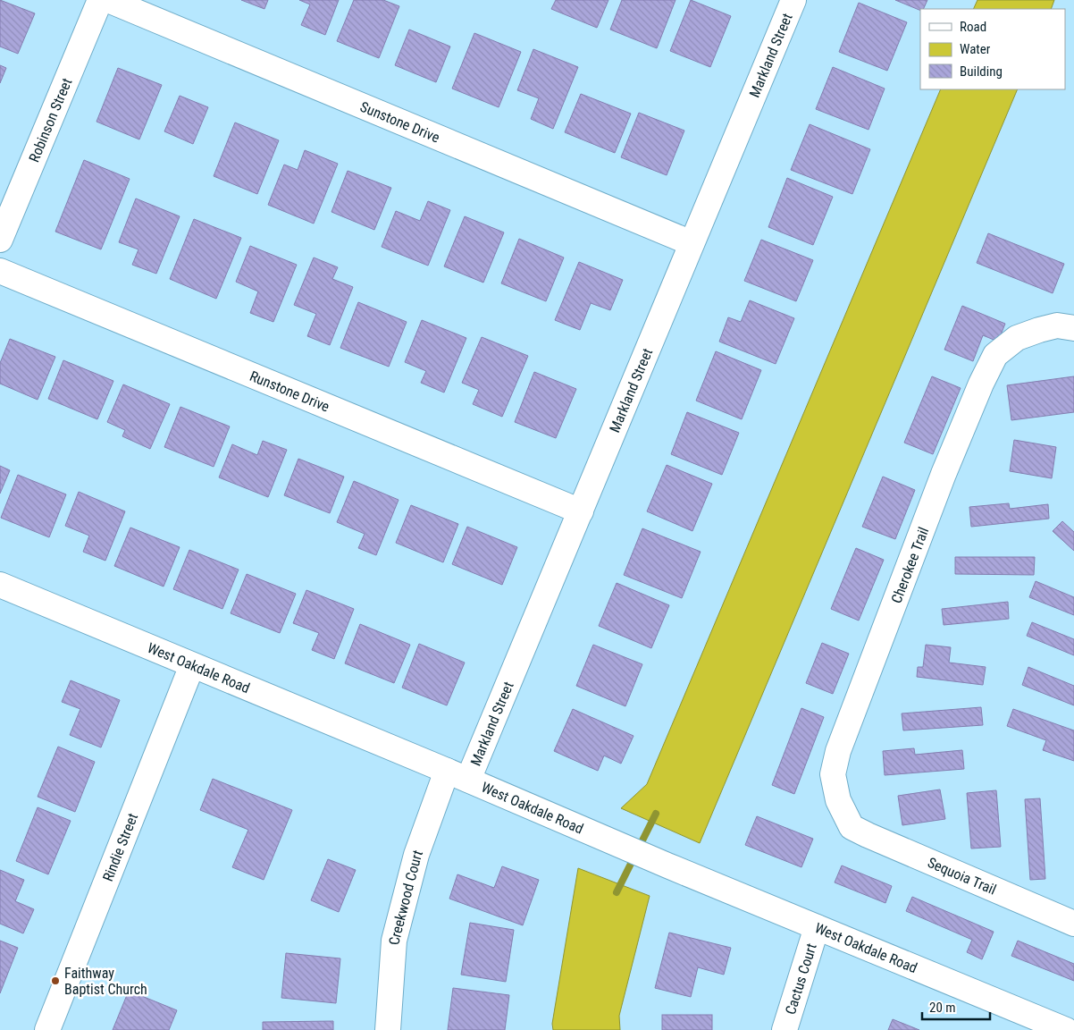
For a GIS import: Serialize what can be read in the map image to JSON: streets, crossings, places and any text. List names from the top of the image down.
{
  "streets": {
    "street": [
      "Markland Street",
      "Robinson Street",
      "Sunstone Drive",
      "Runstone Drive",
      "Cherokee Trail",
      "West Oakdale Road",
      "Rindie Street",
      "Sequoia Trail",
      "Creekwood Court",
      "Cactus Court"
    ]
  },
  "crossings": [
    ["Markland Street", "Sunstone Drive"],
    ["Markland Street", "Runstone Drive"],
    ["Markland Street", "West Oakdale Road"],
    ["Markland Street", "Creekwood Court"],
    ["Cherokee Trail", "Sequoia Trail"],
    ["West Oakdale Road", "Rindie Street"],
    ["West Oakdale Road", "Creekwood Court"],
    ["West Oakdale Road", "Cactus Court"]
  ],
  "places": ["Faithway Baptist Church"],
  "legend": ["Road", "Water", "Building"],
  "scale_bar": "20 m"
}
